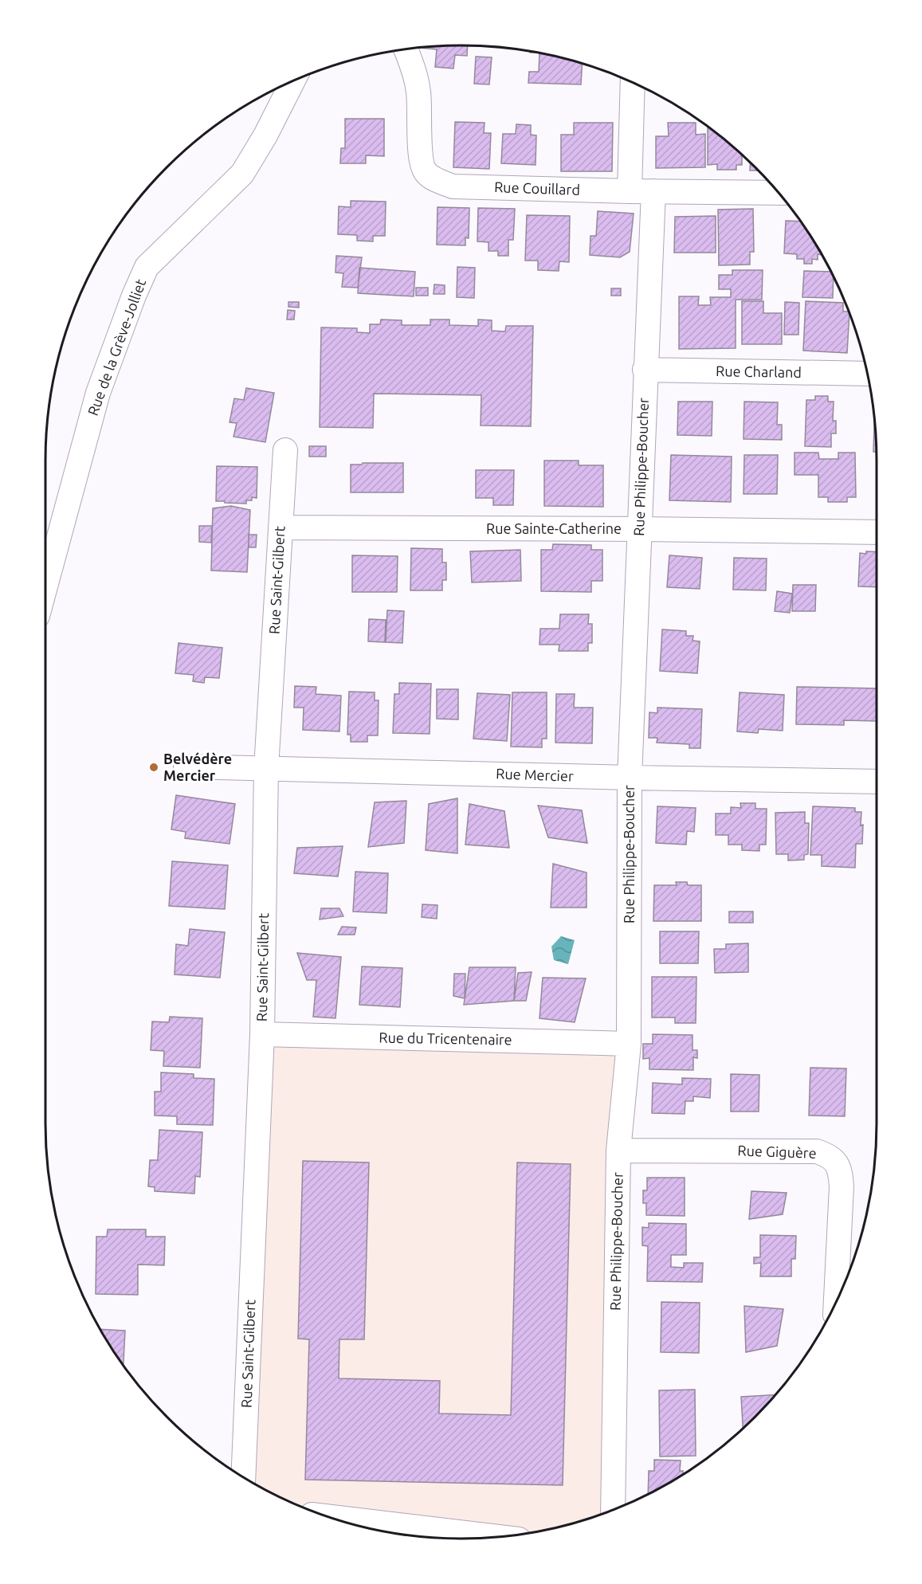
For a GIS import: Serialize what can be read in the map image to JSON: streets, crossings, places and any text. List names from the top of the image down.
{
  "streets": {
    "street": [
      "Rue Couillard",
      "Rue de la Grève-Jolliet",
      "Rue Charland",
      "Rue Philippe-Boucher",
      "Rue Sainte-Catherine",
      "Rue Saint-Gilbert",
      "Rue Mercier",
      "Rue du Tricentenaire",
      "Rue Giguère"
    ]
  },
  "crossings": [
    ["Rue Couillard", "Rue Philippe-Boucher"],
    ["Rue Charland", "Rue Philippe-Boucher"],
    ["Rue Philippe-Boucher", "Rue Sainte-Catherine"],
    ["Rue Philippe-Boucher", "Rue Mercier"],
    ["Rue Philippe-Boucher", "Rue du Tricentenaire"],
    ["Rue Philippe-Boucher", "Rue Giguère"],
    ["Rue Sainte-Catherine", "Rue Saint-Gilbert"],
    ["Rue Saint-Gilbert", "Rue Mercier"],
    ["Rue Saint-Gilbert", "Rue du Tricentenaire"]
  ],
  "places": ["Belvédère Mercier"]
}
